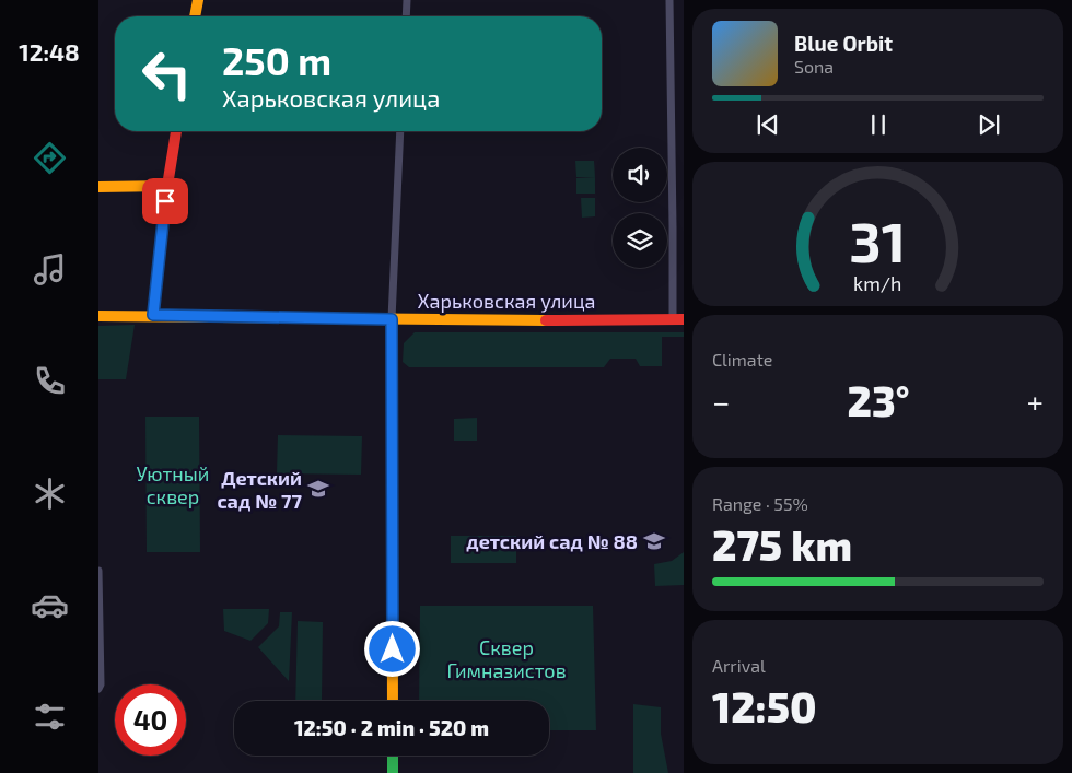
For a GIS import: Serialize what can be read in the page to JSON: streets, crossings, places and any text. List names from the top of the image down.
{
  "streets": {
    "street": ["Харьковская улица"]
  },
  "parks": ["Уютный сквер", "Сквер Гимназистов"],
  "places": {
    "school or university": ["Детский сад № 77", "детский сад № 88"]
  },
  "page": {
    "tabs": "12:48",
    "turn": ["250 m", "Харьковская улица"],
    "song": ["Blue Orbit", "Sona"],
    "tile": [
      "Climate",
      ["Range · 55%", "275 km"],
      ["Arrival", "12:50"]
    ],
    "heat": ["−", "23°", "+"],
    "limit": "40",
    "trip": "12:50 · 2 min · 520 m",
    "gauge": ["31", "km/h"]
  }
}
